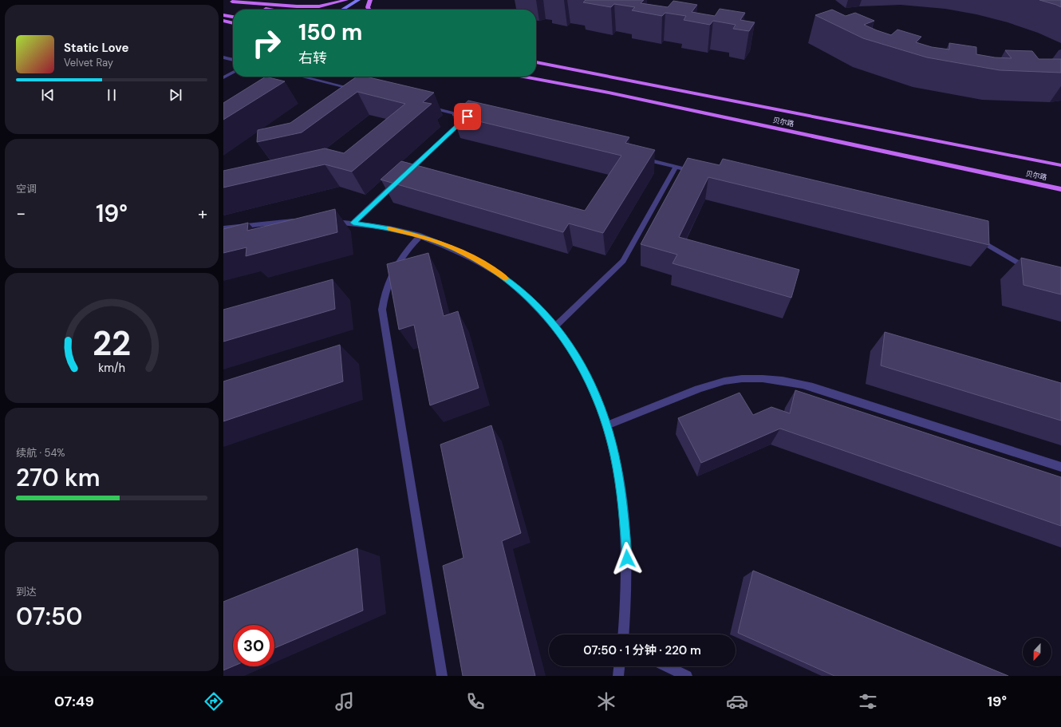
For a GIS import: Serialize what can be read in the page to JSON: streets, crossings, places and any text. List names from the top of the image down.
{
  "streets": {
    "main road": ["贝尔路"]
  },
  "north": "bottom",
  "page": {
    "turn": ["150 m", "右转"],
    "song": ["Static Love", "Velvet Ray"],
    "tile": [
      "空调",
      ["续航 · 54%", "270 km"],
      ["到达", "07:50"]
    ],
    "heat": ["−", "19°", "+"],
    "limit": "30",
    "trip": "07:50 · 1 分钟 · 220 m",
    "tabs": ["07:49", "19°"],
    "gauge": ["22", "km/h"]
  }
}
